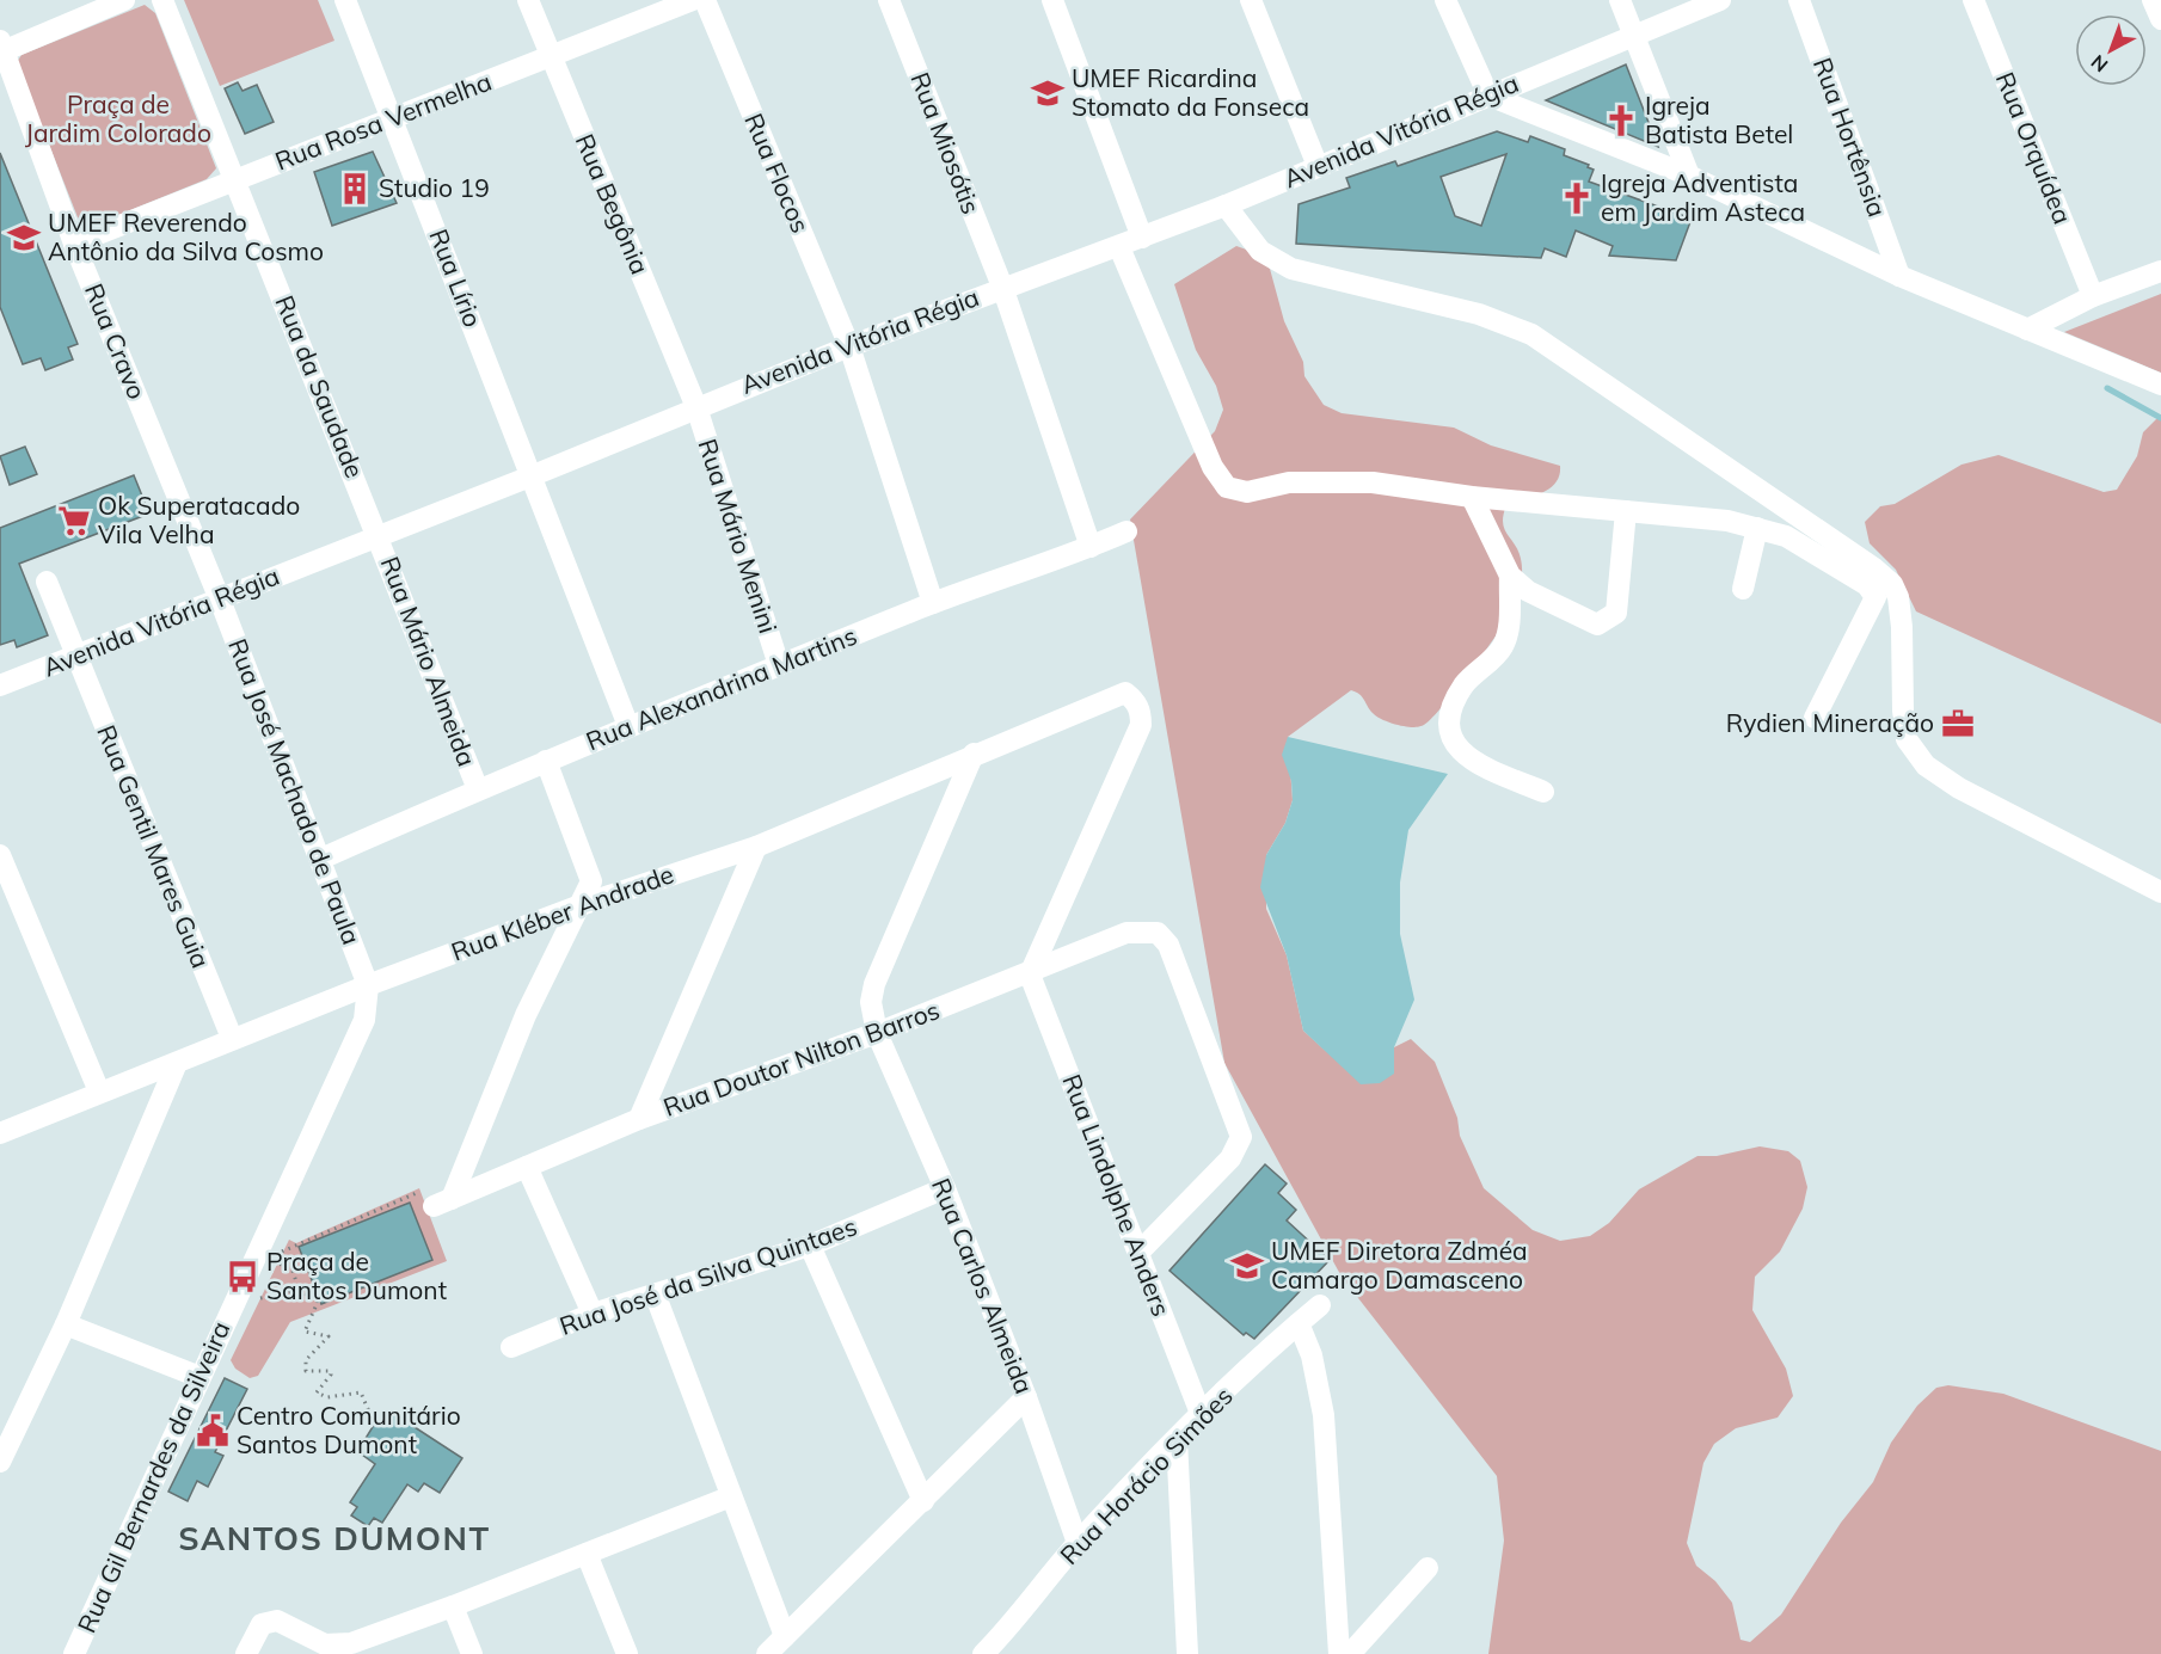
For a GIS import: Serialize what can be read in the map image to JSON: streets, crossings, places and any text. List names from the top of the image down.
{
  "streets": {
    "street": [
      "Rua Rosa Vermelha",
      "Avenida Vitória Régia",
      "Rua Hortênsia",
      "Rua Miosótis",
      "Rua Orquídea",
      "Rua Flocos",
      "Rua Begônia",
      "Rua Lírio",
      "Rua Cravo",
      "Rua da Saudade",
      "Rua Mário Menini",
      "Rua Mário Almeida",
      "Rua Alexandrina Martins",
      "Rua José Machado de Paula",
      "Rua Gentil Mares Guia",
      "Rua Kléber Andrade",
      "Rua Doutor Nilton Barros",
      "Rua Lindolphe Anders",
      "Rua José da Silva Quintaes",
      "Rua Carlos Almeida",
      "Rua Horácio Simões",
      "Rua Gil Bernardes da Silveira"
    ]
  },
  "crossings": [
    ["Rua Rosa Vermelha", "Rua Begônia"],
    ["Rua Rosa Vermelha", "Rua Lírio"],
    ["Rua Rosa Vermelha", "Rua Cravo"],
    ["Rua Rosa Vermelha", "Rua da Saudade"],
    ["Avenida Vitória Régia", "Rua Miosótis"],
    ["Avenida Vitória Régia", "Rua Flocos"],
    ["Avenida Vitória Régia", "Rua Begônia"],
    ["Avenida Vitória Régia", "Rua Lírio"],
    ["Avenida Vitória Régia", "Rua Cravo"],
    ["Avenida Vitória Régia", "Rua da Saudade"],
    ["Avenida Vitória Régia", "Rua Mário Menini"],
    ["Avenida Vitória Régia", "Rua Mário Almeida"],
    ["Avenida Vitória Régia", "Rua José Machado de Paula"],
    ["Avenida Vitória Régia", "Rua Gentil Mares Guia"],
    ["Rua Miosótis", "Rua Alexandrina Martins"],
    ["Rua Flocos", "Rua Alexandrina Martins"],
    ["Rua Begônia", "Rua Mário Menini"],
    ["Rua Lírio", "Rua Alexandrina Martins"],
    ["Rua Cravo", "Rua José Machado de Paula"],
    ["Rua da Saudade", "Rua Mário Almeida"],
    ["Rua Mário Menini", "Rua Alexandrina Martins"],
    ["Rua Mário Almeida", "Rua Alexandrina Martins"],
    ["Rua Alexandrina Martins", "Rua José Machado de Paula"],
    ["Rua José Machado de Paula", "Rua Kléber Andrade"],
    ["Rua José Machado de Paula", "Rua Gil Bernardes da Silveira"],
    ["Rua Gentil Mares Guia", "Rua Kléber Andrade"],
    ["Rua Kléber Andrade", "Rua Doutor Nilton Barros"],
    ["Rua Kléber Andrade", "Rua Lindolphe Anders"],
    ["Rua Kléber Andrade", "Rua Carlos Almeida"],
    ["Rua Kléber Andrade", "Rua Gil Bernardes da Silveira"],
    ["Rua Doutor Nilton Barros", "Rua Lindolphe Anders"],
    ["Rua Doutor Nilton Barros", "Rua Carlos Almeida"],
    ["Rua Lindolphe Anders", "Rua Horácio Simões"],
    ["Rua José da Silva Quintaes", "Rua Carlos Almeida"],
    ["Rua Carlos Almeida", "Rua Horácio Simões"]
  ],
  "districts": ["SANTOS DUMONT"],
  "parks": ["Praça de Jardim Colorado"],
  "places": {
    "school or university": ["UMEF Ricardina Stomato da Fonseca", "UMEF Reverendo Antônio da Silva Cosmo", "UMEF Diretora Zdméa Camargo Damasceno"],
    "church": ["Igreja Batista Betel", "Igreja Adventista em Jardim Asteca"],
    "building": ["Studio 19"],
    "supermarket": ["Ok Superatacado Vila Velha"],
    "office": ["Rydien Mineração"],
    "bus stop": ["Praça de Santos Dumont"],
    "public building": ["Centro Comunitário Santos Dumont"]
  },
  "north": "bottom left"
}
